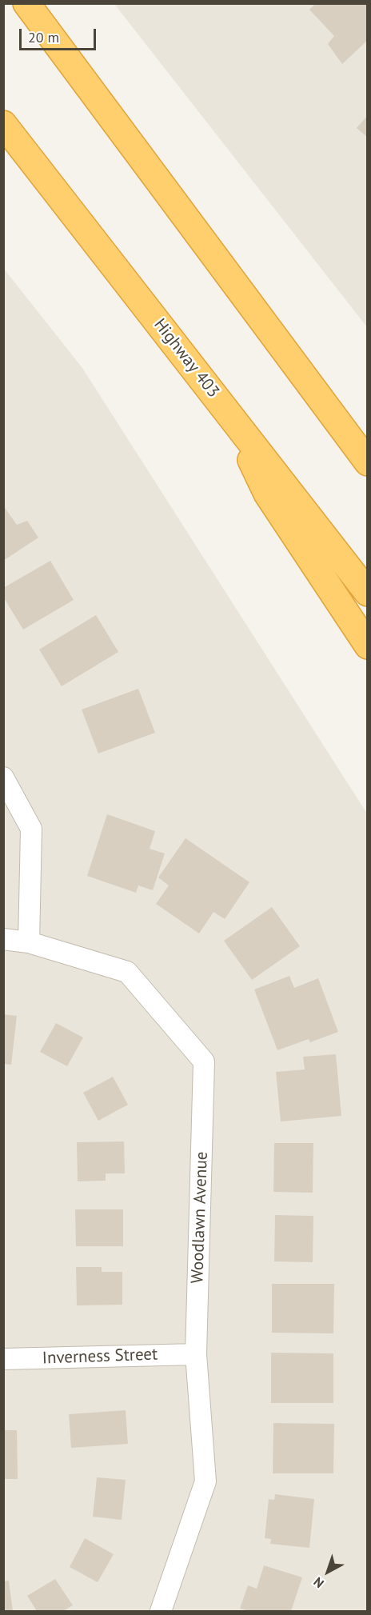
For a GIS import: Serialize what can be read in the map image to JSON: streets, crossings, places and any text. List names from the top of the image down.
{
  "streets": {
    "highway": ["Highway 403"],
    "street": ["Woodlawn Avenue", "Inverness Street"]
  },
  "crossings": [
    ["Woodlawn Avenue", "Inverness Street"]
  ],
  "scale_bar": "20 m",
  "north": "bottom left"
}
